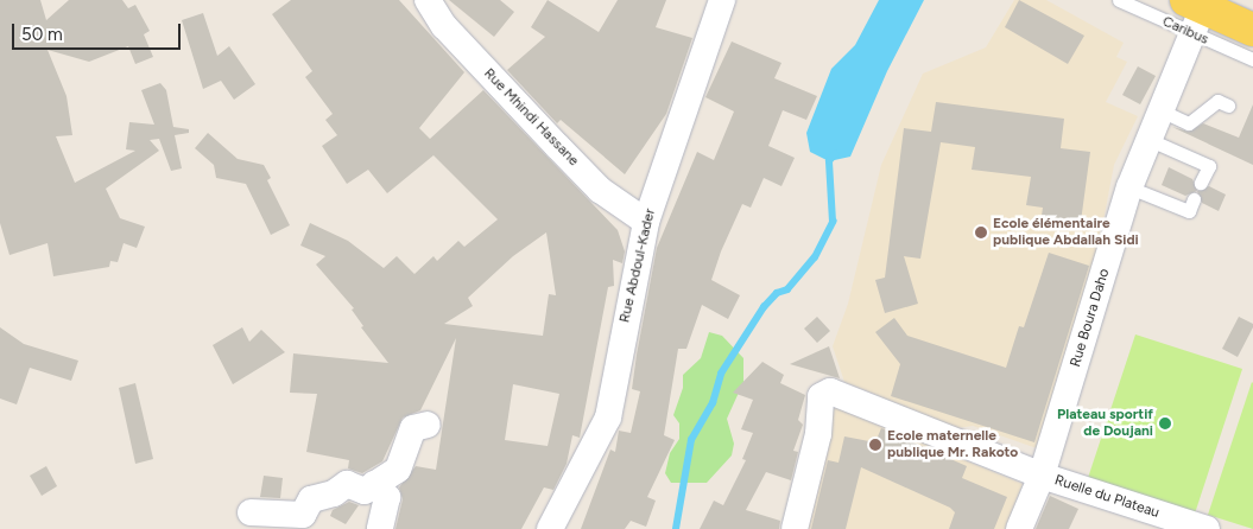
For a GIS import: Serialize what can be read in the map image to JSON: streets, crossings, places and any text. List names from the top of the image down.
{
  "streets": {
    "street": [
      "Rue Mhindi Hassane",
      "Rue Abdoul-Kader",
      "Rue Boura Daho",
      "Ruelle du Plateau"
    ],
    "lane": ["Caribus"]
  },
  "crossings": [
    ["Caribus", "Rue Boura Daho"],
    ["Rue Mhindi Hassane", "Rue Abdoul-Kader"],
    ["Rue Boura Daho", "Ruelle du Plateau"]
  ],
  "places": ["Ecole élémentaire publique Abdallah Sidi", "Plateau sportif de Doujani", "Ecole maternelle publique Mr. Rakoto"],
  "scale_bar": "50 m"
}
